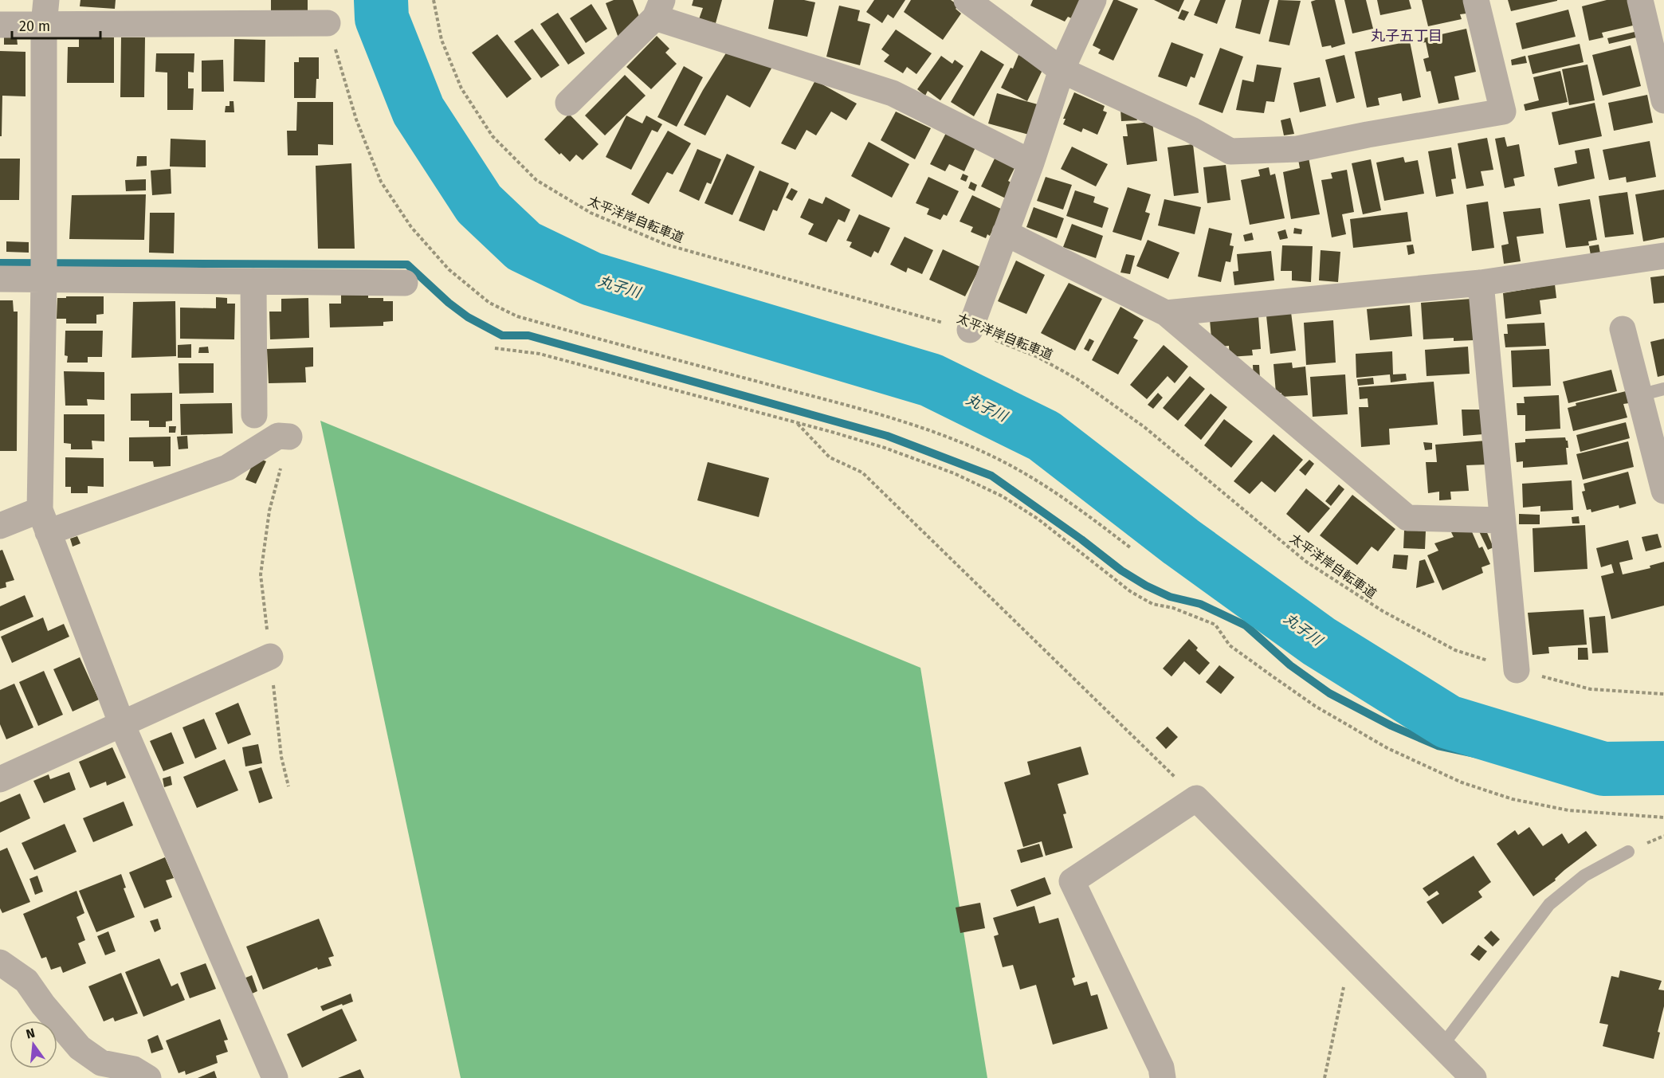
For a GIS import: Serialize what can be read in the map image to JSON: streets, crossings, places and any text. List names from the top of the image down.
{
  "streets": {
    "path": ["太平洋岸自転車道"]
  },
  "districts": ["丸子五丁目"],
  "water": ["丸子川"],
  "scale_bar": "20 m",
  "north": "top"
}
